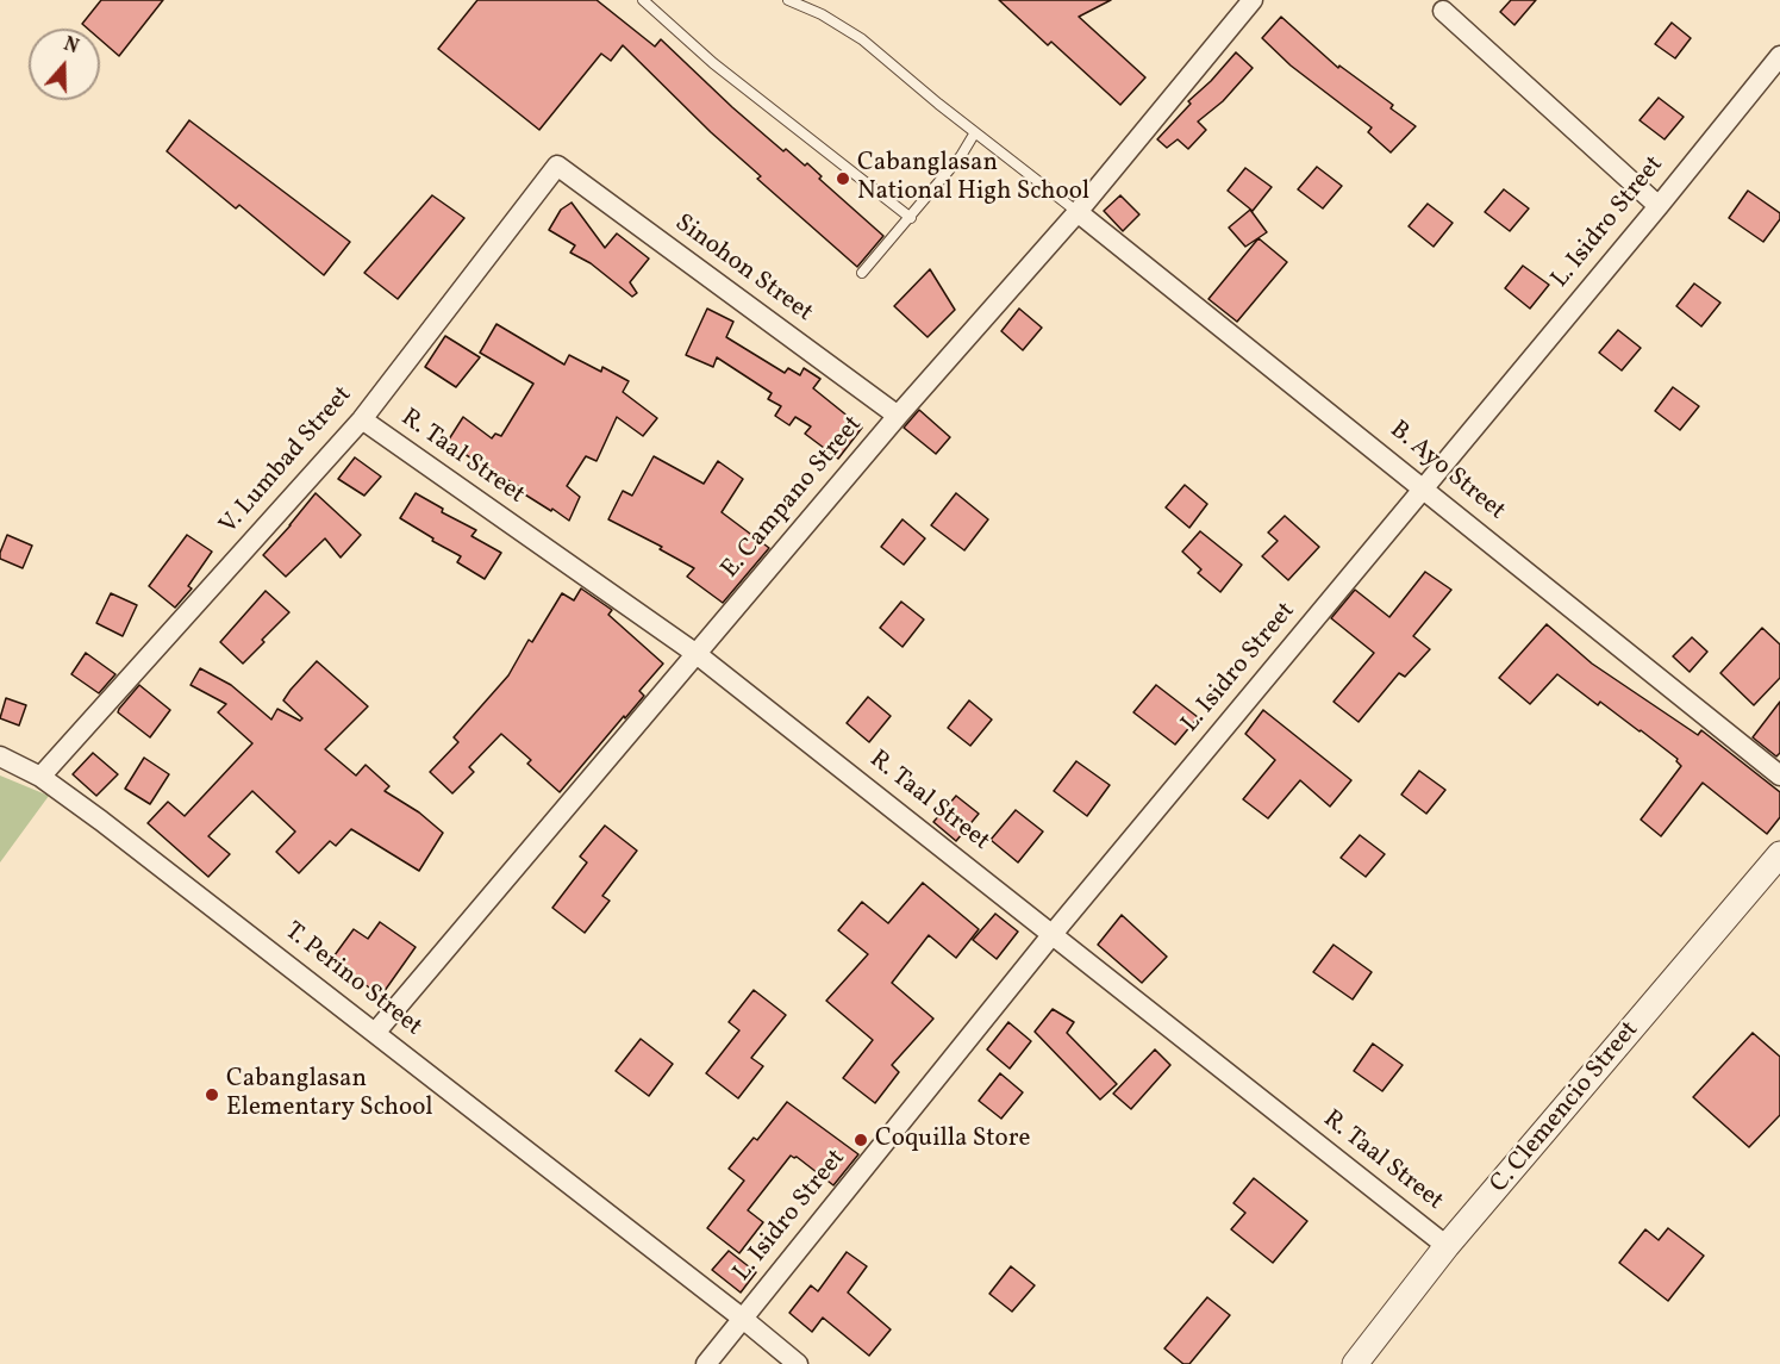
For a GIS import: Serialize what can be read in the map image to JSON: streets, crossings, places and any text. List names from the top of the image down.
{
  "streets": {
    "street": [
      "L. Isidro Street",
      "Sinohon Street",
      "R. Taal Street",
      "V. Lumbad Street",
      "B. Ayo Street",
      "E. Campano Street",
      "T. Perino Street",
      "C. Clemencio Street"
    ]
  },
  "crossings": [
    ["L. Isidro Street", "R. Taal Street"],
    ["L. Isidro Street", "B. Ayo Street"],
    ["L. Isidro Street", "T. Perino Street"],
    ["Sinohon Street", "V. Lumbad Street"],
    ["Sinohon Street", "E. Campano Street"],
    ["R. Taal Street", "V. Lumbad Street"],
    ["R. Taal Street", "E. Campano Street"],
    ["R. Taal Street", "C. Clemencio Street"],
    ["V. Lumbad Street", "T. Perino Street"],
    ["B. Ayo Street", "E. Campano Street"],
    ["E. Campano Street", "T. Perino Street"]
  ],
  "places": ["Cabanglasan National High School", "Cabanglasan Elementary School", "Coquilla Store"],
  "north": "top"
}
